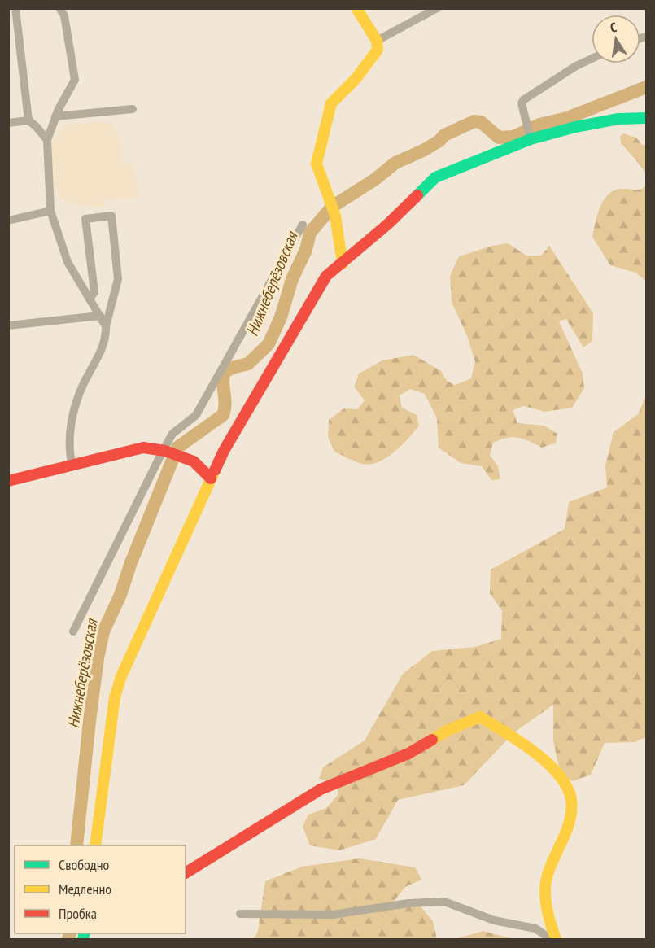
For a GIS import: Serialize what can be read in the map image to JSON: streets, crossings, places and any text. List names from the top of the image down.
{
  "water": ["Нижнеберёзовская"],
  "legend": ["Свободно", "Медленно", "Пробка"],
  "north": "top"
}
